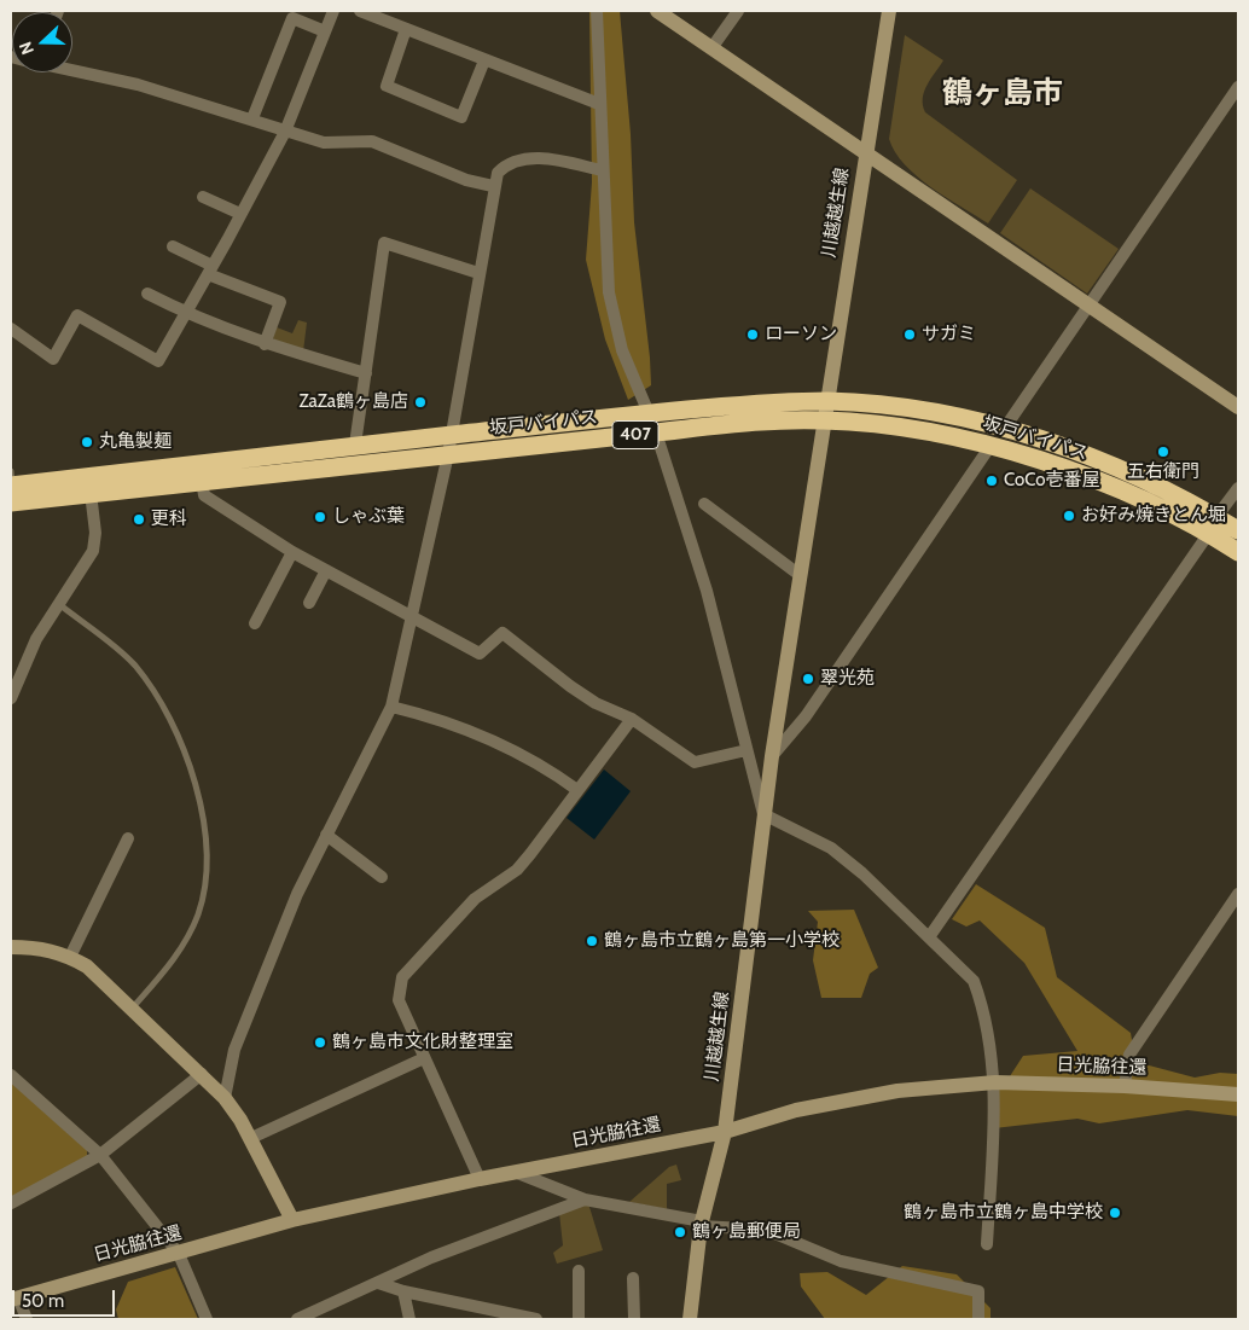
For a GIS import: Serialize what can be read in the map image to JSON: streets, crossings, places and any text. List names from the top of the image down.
{
  "streets": {
    "highway": ["坂戸バイパス", "407"],
    "street": ["川越越生線", "日光脇往還"]
  },
  "crossings": [
    ["川越越生線", "坂戸バイパス"],
    ["川越越生線", "日光脇往還"]
  ],
  "districts": ["鶴ヶ島市"],
  "places": [
    "ローソン",
    "サガミ",
    "ZaZa鶴ヶ島店",
    "丸亀製麺",
    "五右衛門",
    "CoCo壱番屋",
    "お好み焼きとん堀",
    "しゃぶ葉",
    "更科",
    "翠光苑",
    "鶴ヶ島市立鶴ヶ島第一小学校",
    "鶴ヶ島市文化財整理室",
    "鶴ヶ島市立鶴ヶ島中学校",
    "鶴ヶ島郵便局"
  ],
  "scale_bar": "50 m",
  "north": "left"
}
